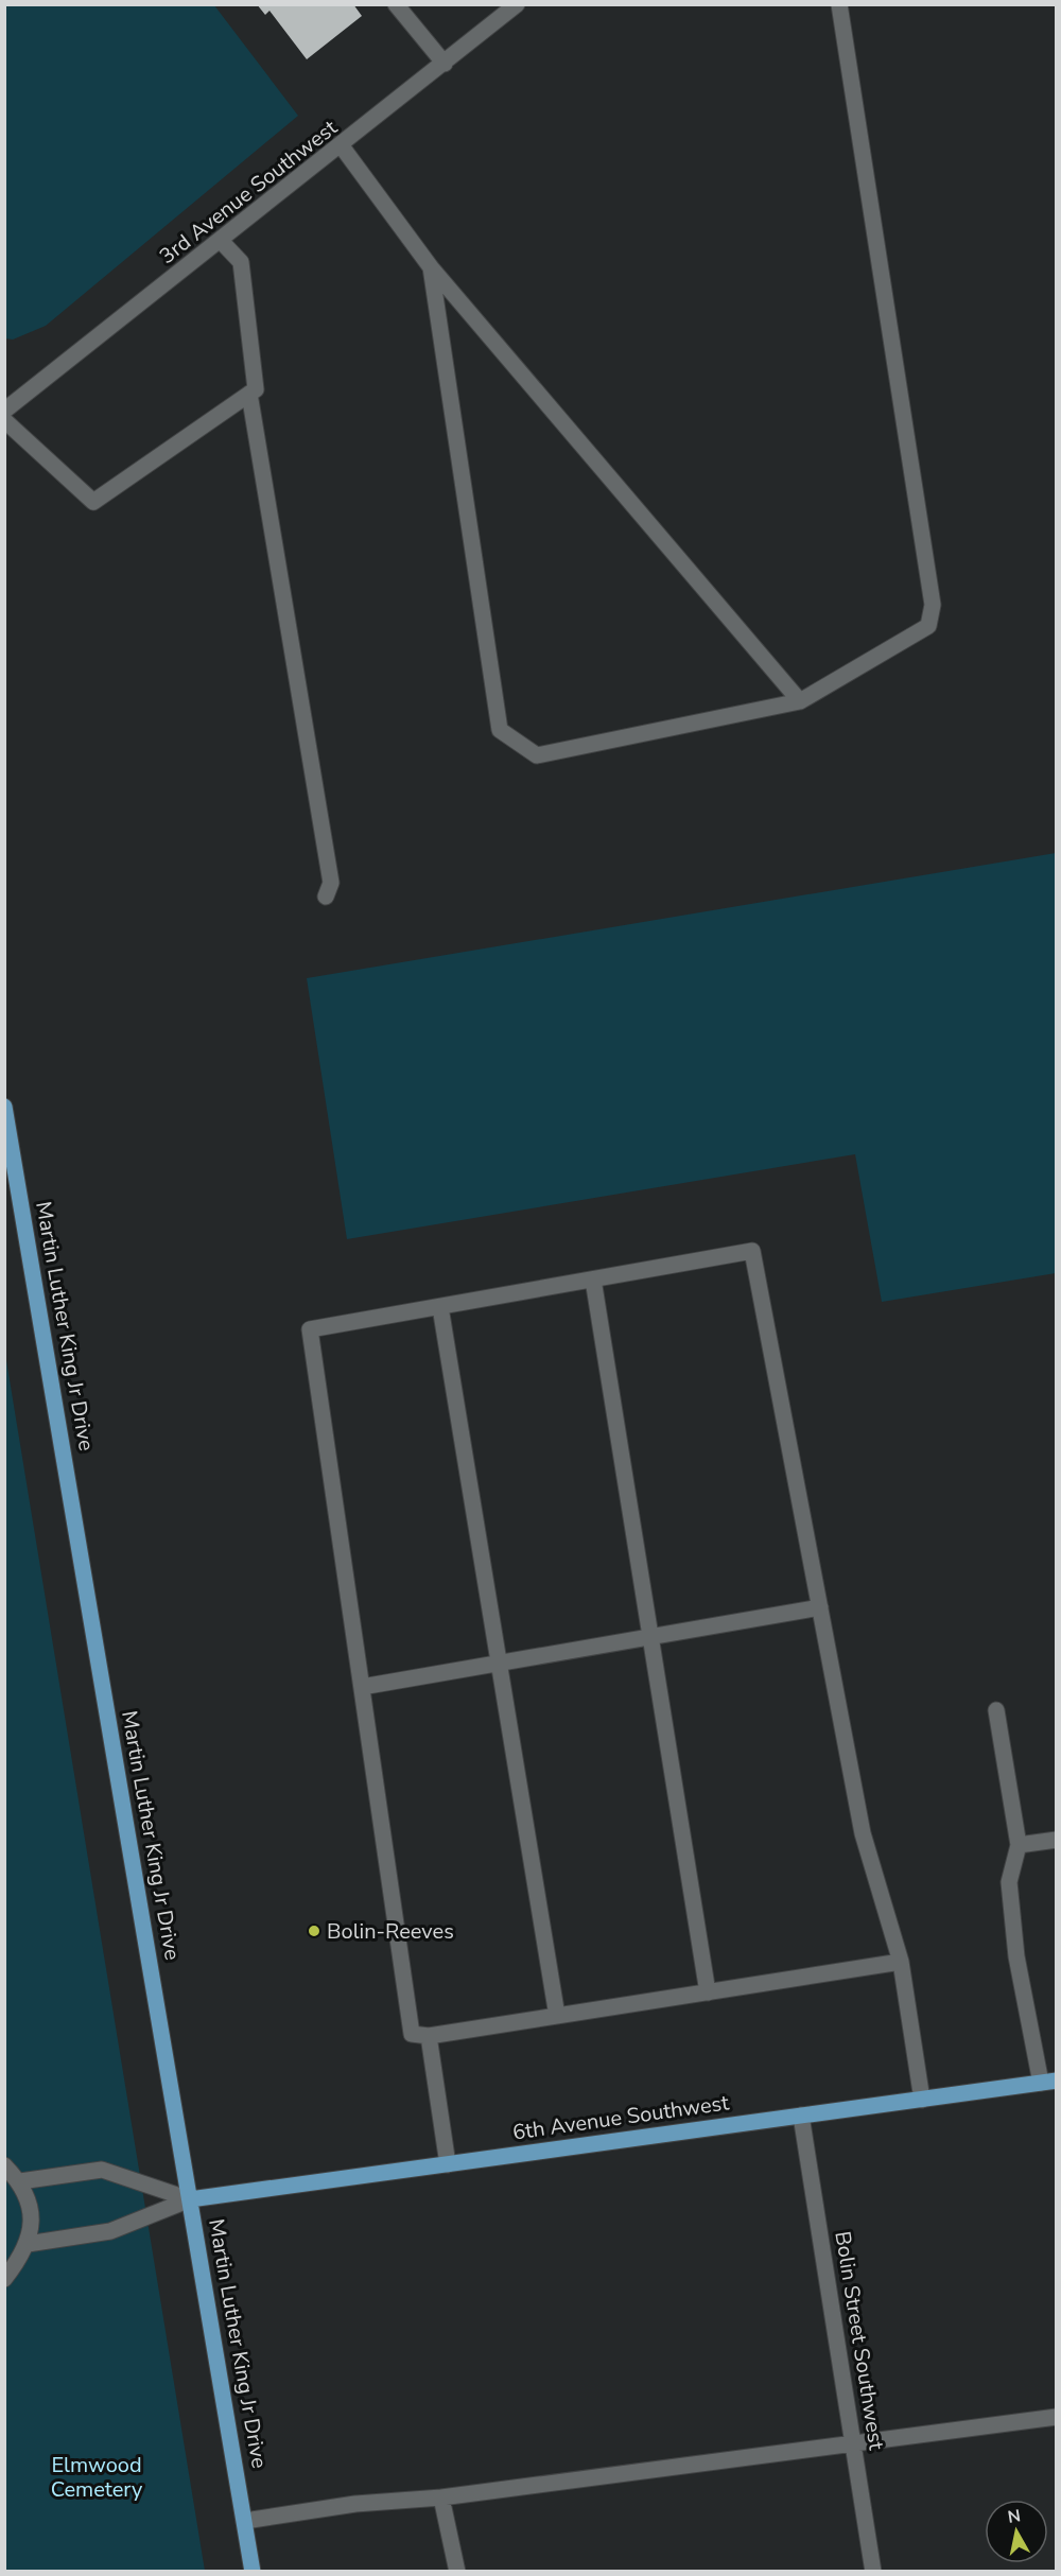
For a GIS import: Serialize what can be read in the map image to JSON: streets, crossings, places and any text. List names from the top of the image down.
{
  "streets": {
    "main road": ["Martin Luther King Jr Drive", "6th Avenue Southwest"],
    "street": ["3rd Avenue Southwest", "Bolin Street Southwest"]
  },
  "crossings": [
    ["Martin Luther King Jr Drive", "6th Avenue Southwest"],
    ["6th Avenue Southwest", "Bolin Street Southwest"]
  ],
  "parks": ["Elmwood Cemetery"],
  "places": ["Bolin-Reeves"],
  "north": "top"
}
